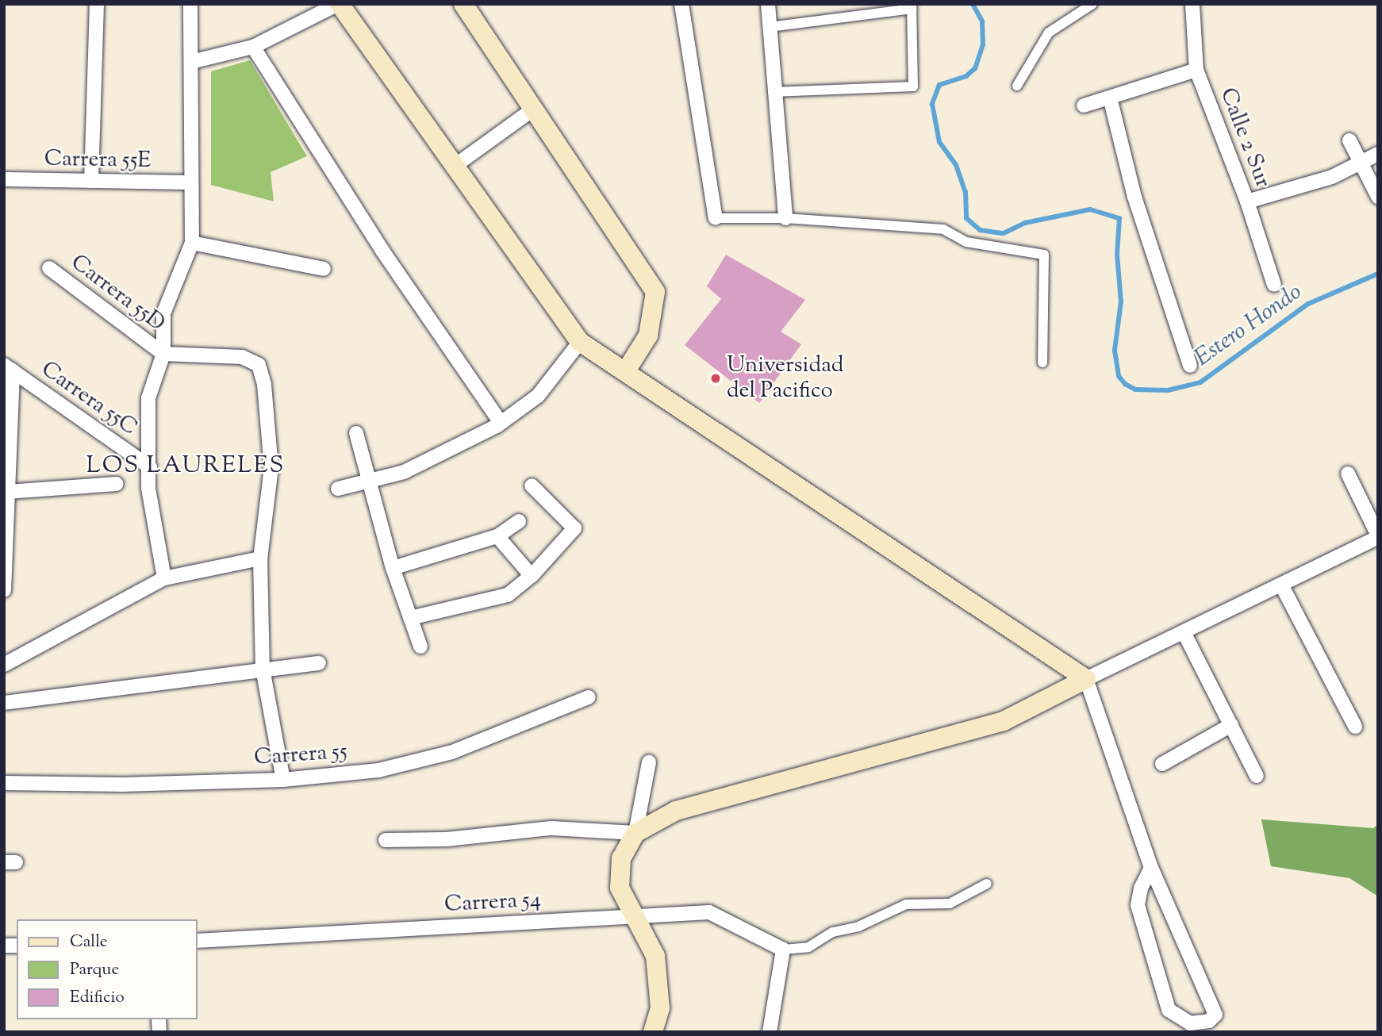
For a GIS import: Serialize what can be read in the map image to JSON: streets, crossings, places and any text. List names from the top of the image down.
{
  "streets": {
    "street": [
      "Calle 2 Sur",
      "Carrera 55E",
      "Carrera 55D",
      "Carrera 55C",
      "Carrera 55",
      "Carrera 54"
    ]
  },
  "districts": ["LOS LAURELES"],
  "water": ["Estero Hondo"],
  "places": ["Universidad del Pacifico"],
  "legend": ["Calle", "Parque", "Edificio"]
}
